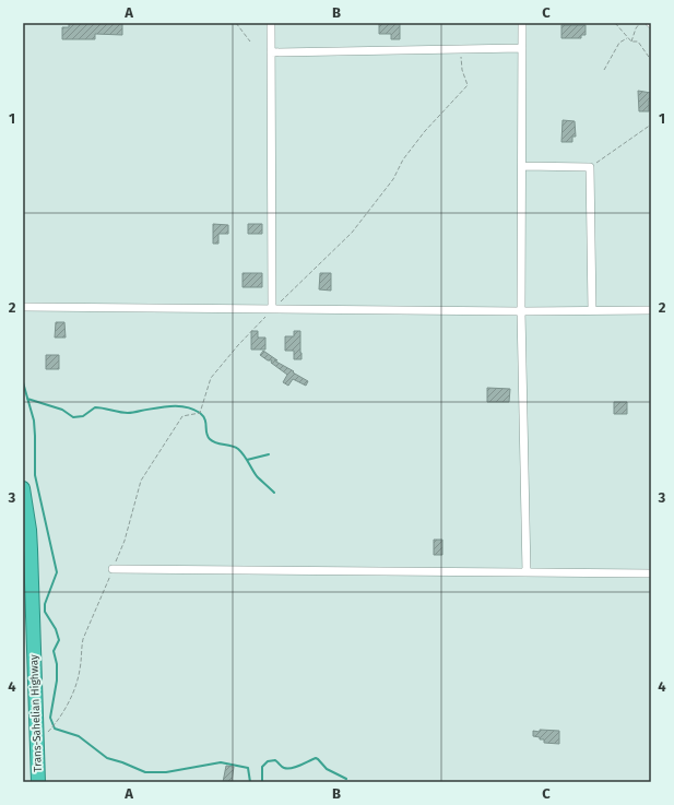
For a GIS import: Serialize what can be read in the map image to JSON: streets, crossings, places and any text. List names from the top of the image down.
{
  "streets": {
    "highway": ["Trans-Sahelian Highway"]
  },
  "grid": {
    "columns": ["A", "B", "C"],
    "rows": [
      "1",
      "2",
      "3",
      "4"
    ]
  }
}
